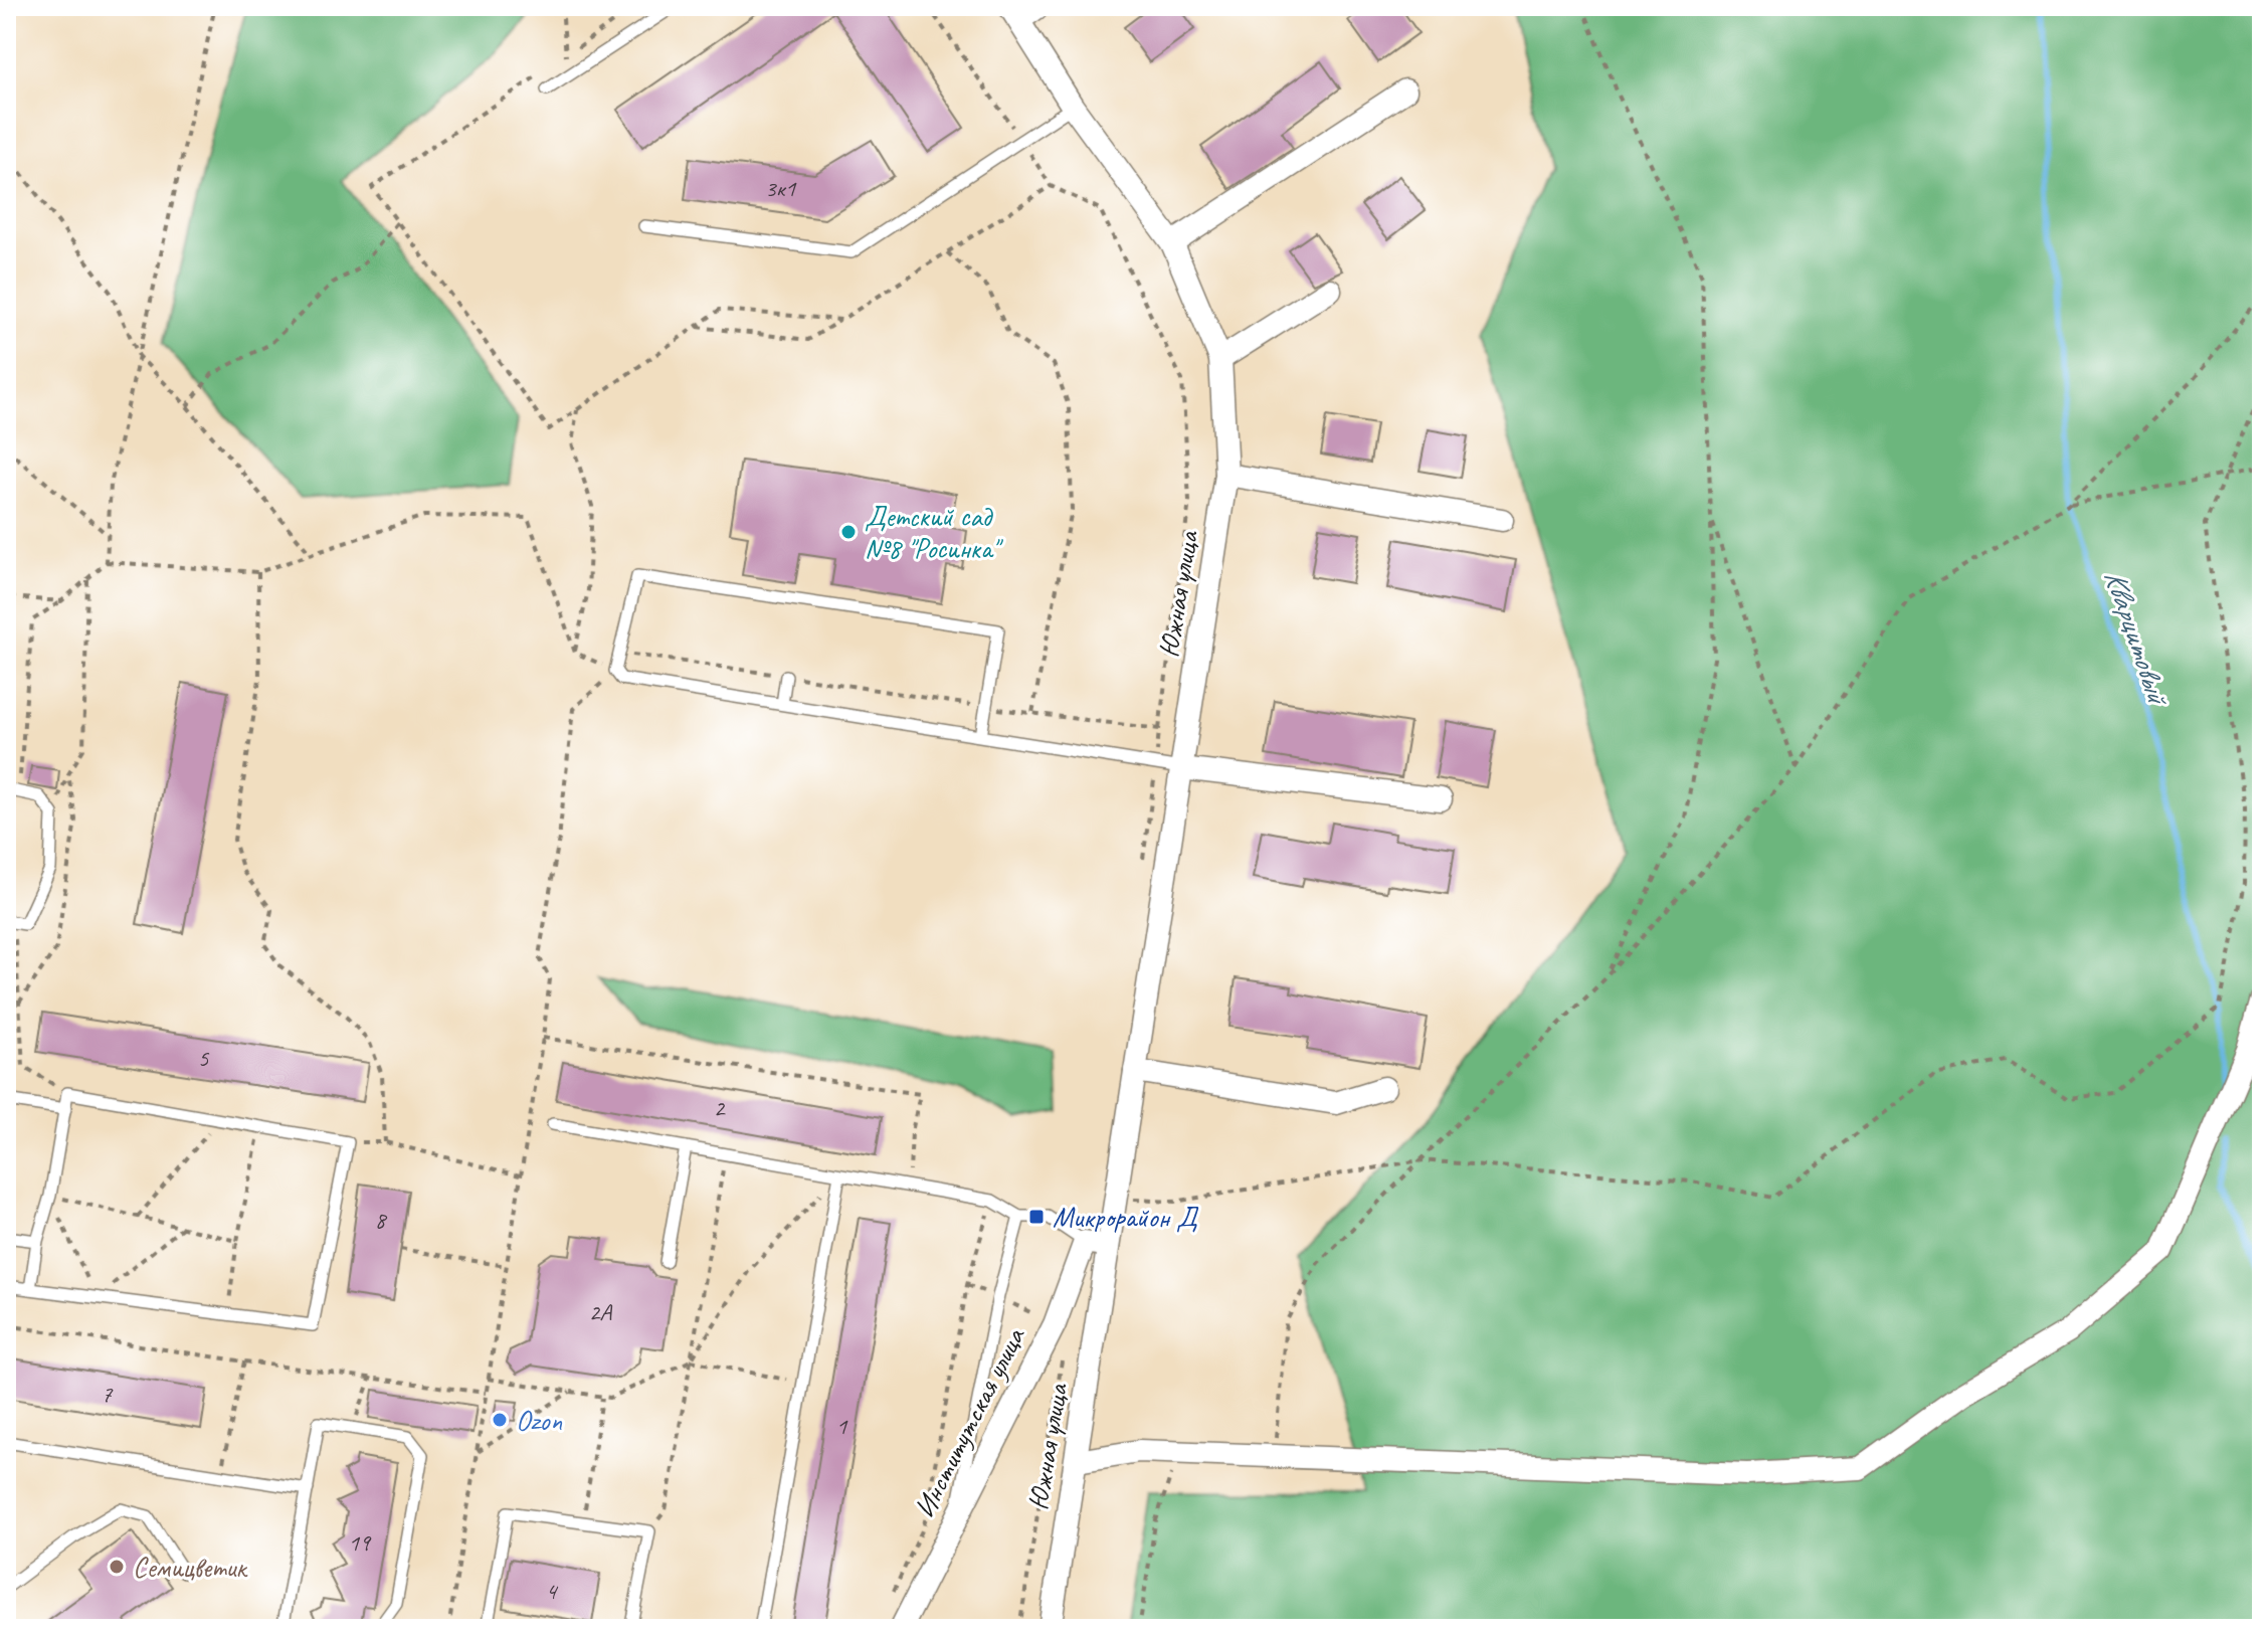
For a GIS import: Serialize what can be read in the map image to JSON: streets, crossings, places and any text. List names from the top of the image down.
{
  "streets": {
    "street": ["Южная улица", "Институтская улица"]
  },
  "water": ["Кварцитовый"],
  "places": {
    "other": ["Детский сад №8 \"Росинка\"", "Ozon", "Семицветик"],
    "transit": ["Микрорайон Д"]
  },
  "house_numbers": [
    "3к1",
    "5",
    "2",
    "8",
    "2А",
    "7",
    "1",
    "19",
    "4"
  ]
}
